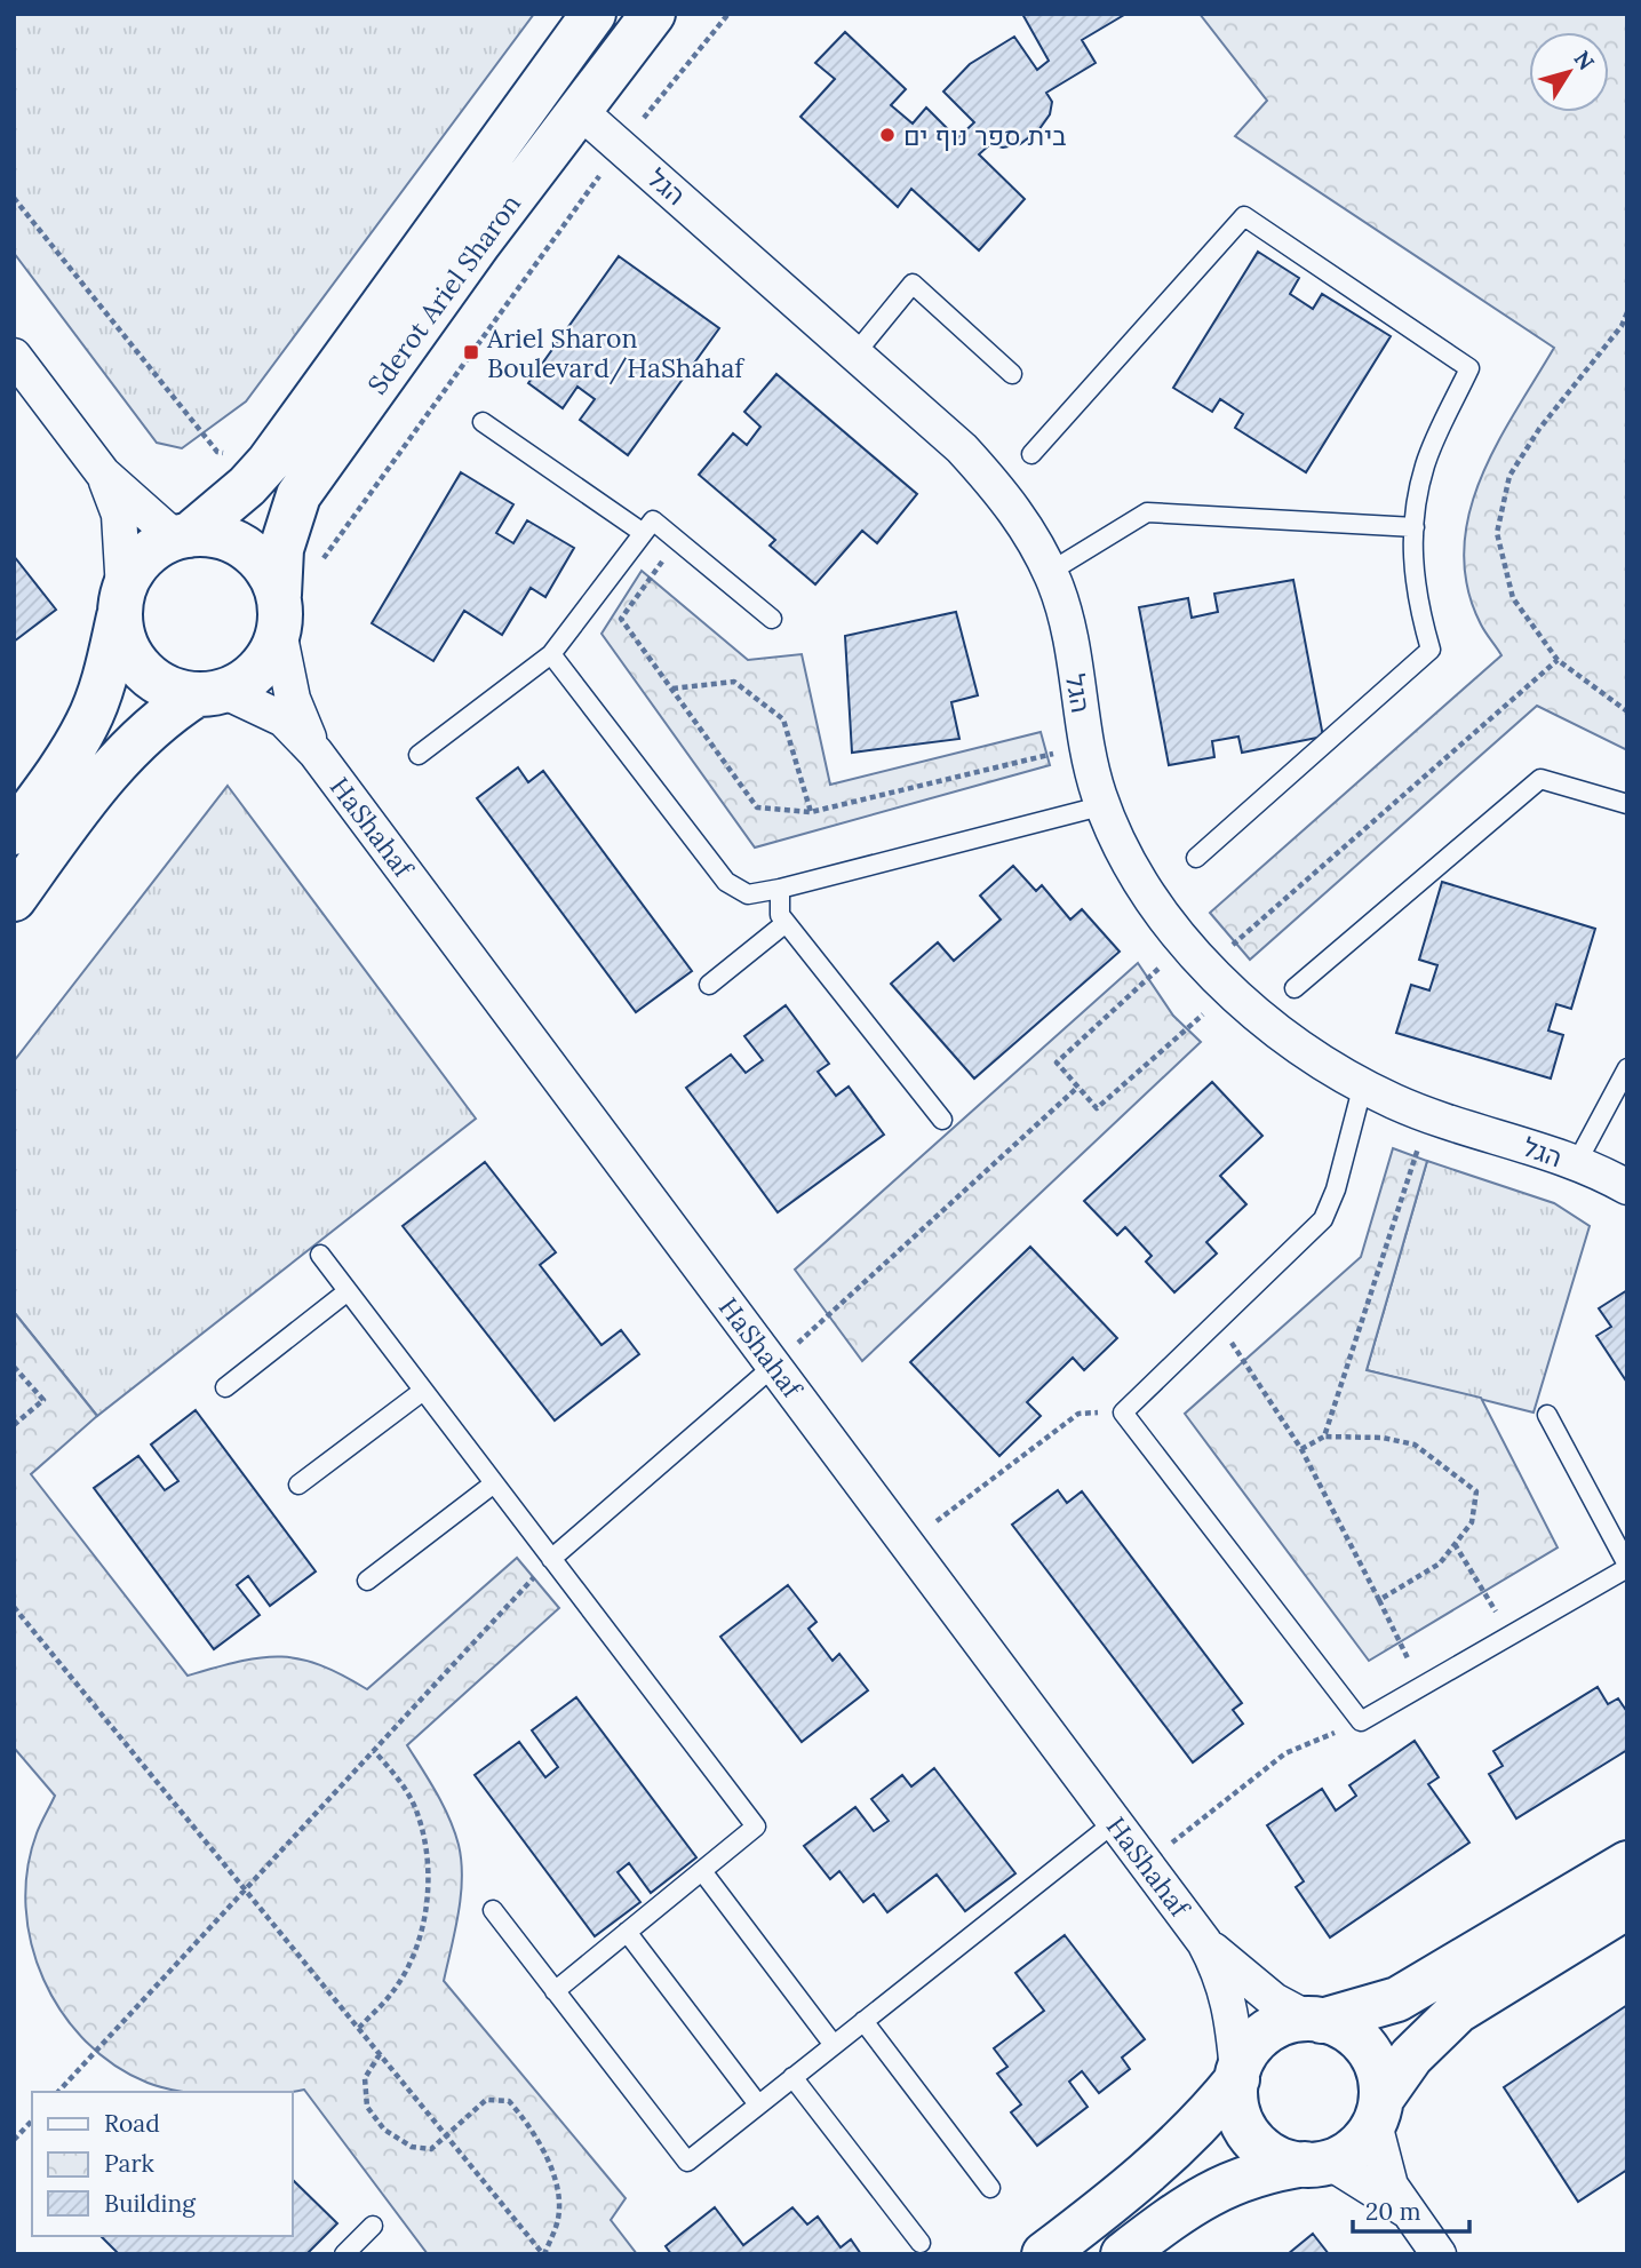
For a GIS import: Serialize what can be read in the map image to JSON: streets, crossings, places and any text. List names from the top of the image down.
{
  "streets": {
    "street": ["הגל", "Sderot Ariel Sharon", "HaShahaf"]
  },
  "crossings": [
    ["הגל", "Sderot Ariel Sharon"],
    ["Sderot Ariel Sharon", "HaShahaf"]
  ],
  "places": {
    "other": ["בית ספר נוף ים"],
    "transit": ["Ariel Sharon Boulevard/HaShahaf"]
  },
  "legend": ["Road", "Park", "Building"],
  "scale_bar": "20 m",
  "north": "top right"
}
